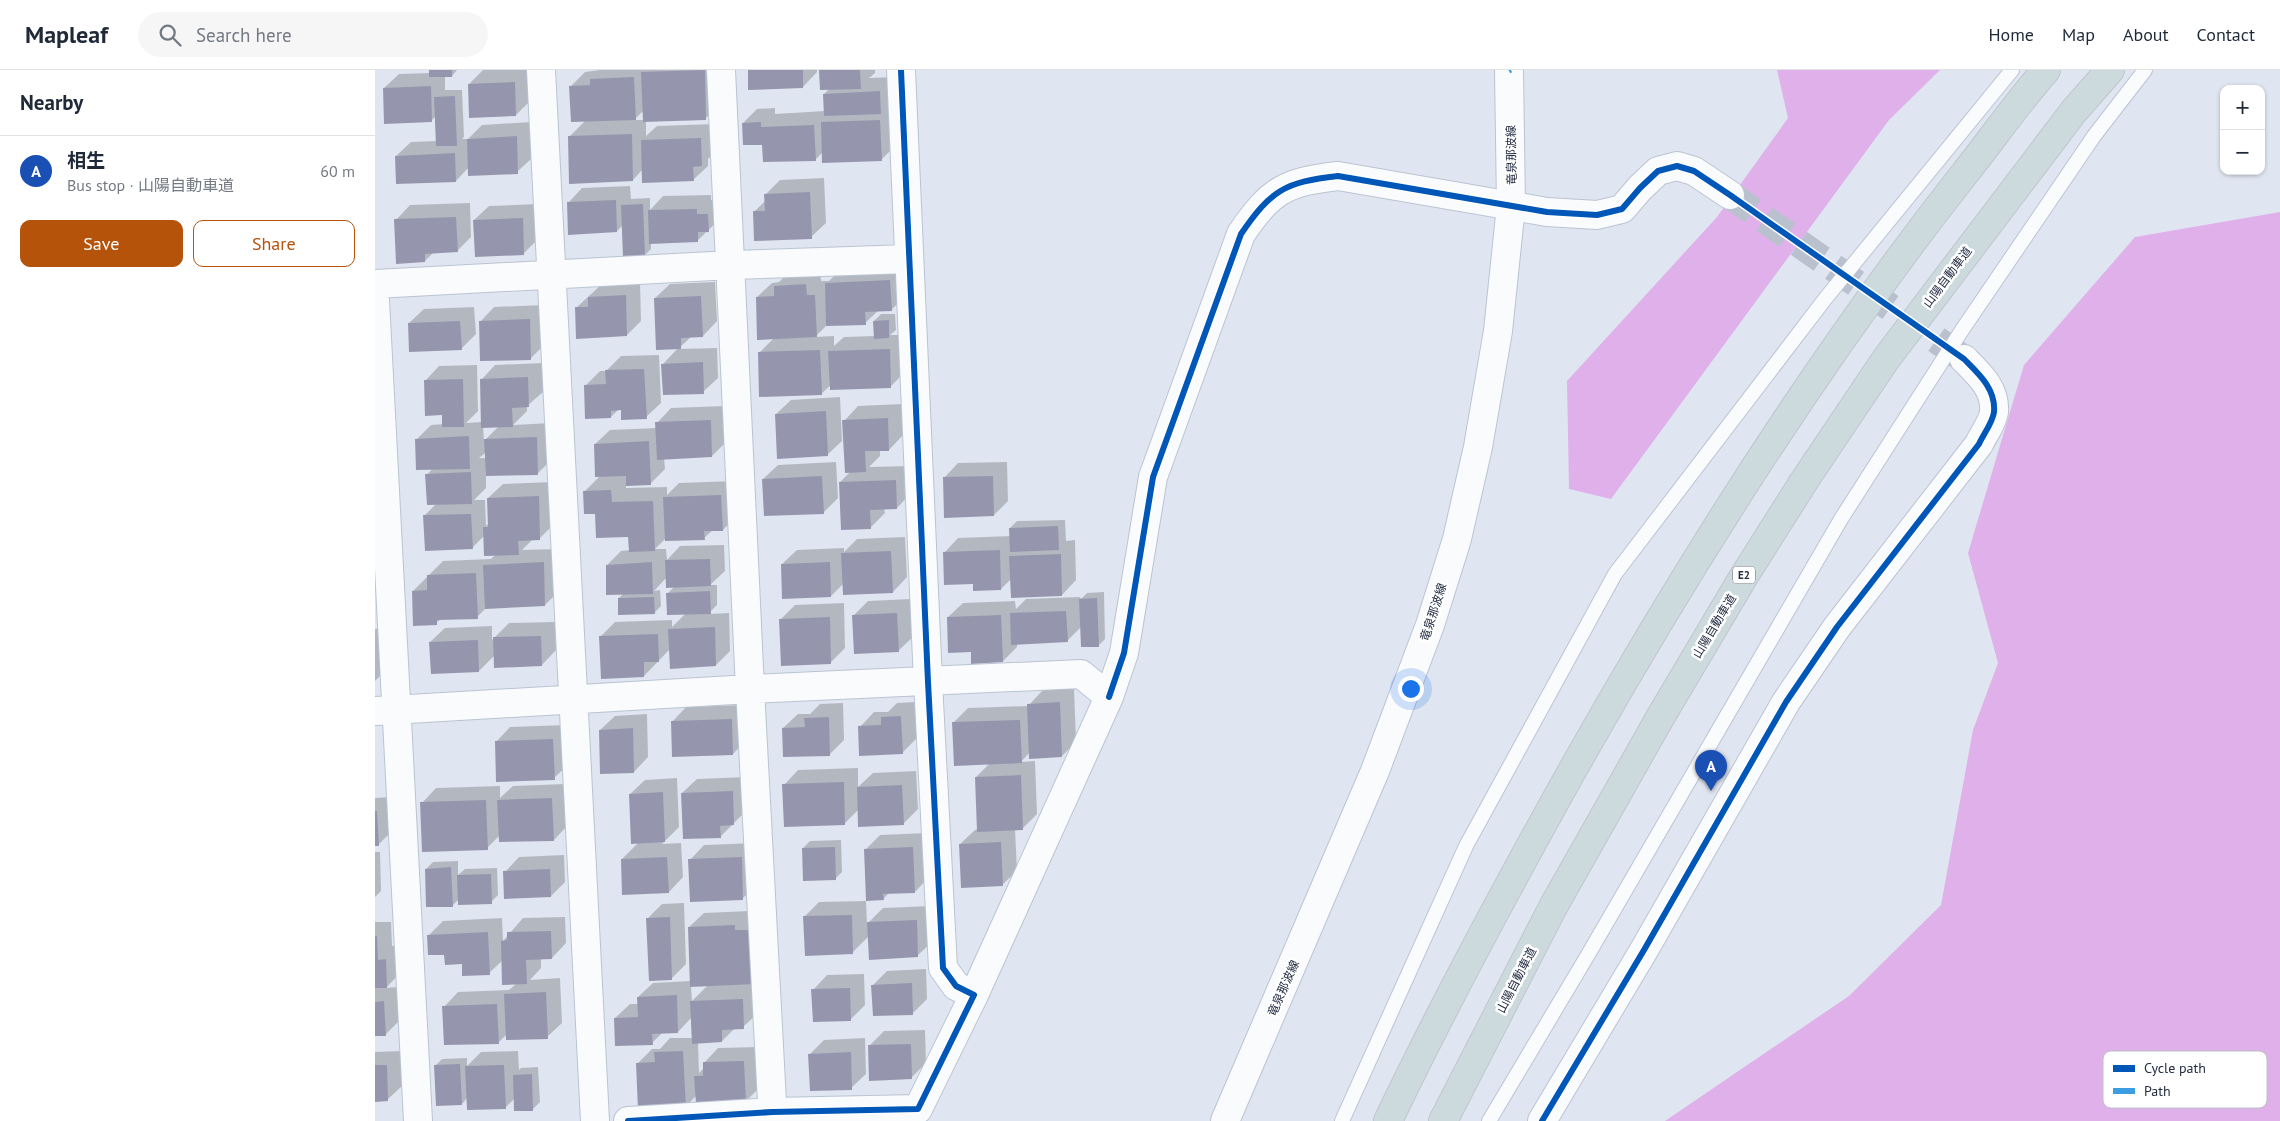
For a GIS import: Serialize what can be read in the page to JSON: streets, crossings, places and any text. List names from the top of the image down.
{
  "streets": {
    "highway": ["山陽自動車道", "E2"],
    "street": ["竜泉那波線"]
  },
  "legend": ["Cycle path", "Path"],
  "page": {
    "header": "Mapleaf",
    "search": "Search here",
    "nav": [
      "Home",
      "Map",
      "About",
      "Contact"
    ],
    "heading": "Nearby",
    "map_buttons": ["+", "−"],
    "list": [
      {
        "mark": "A",
        "name": "相生",
        "note": "Bus stop · 山陽自動車道",
        "value": "60 m"
      }
    ],
    "buttons": ["Save", "Share"],
    "pins": "A"
  }
}
